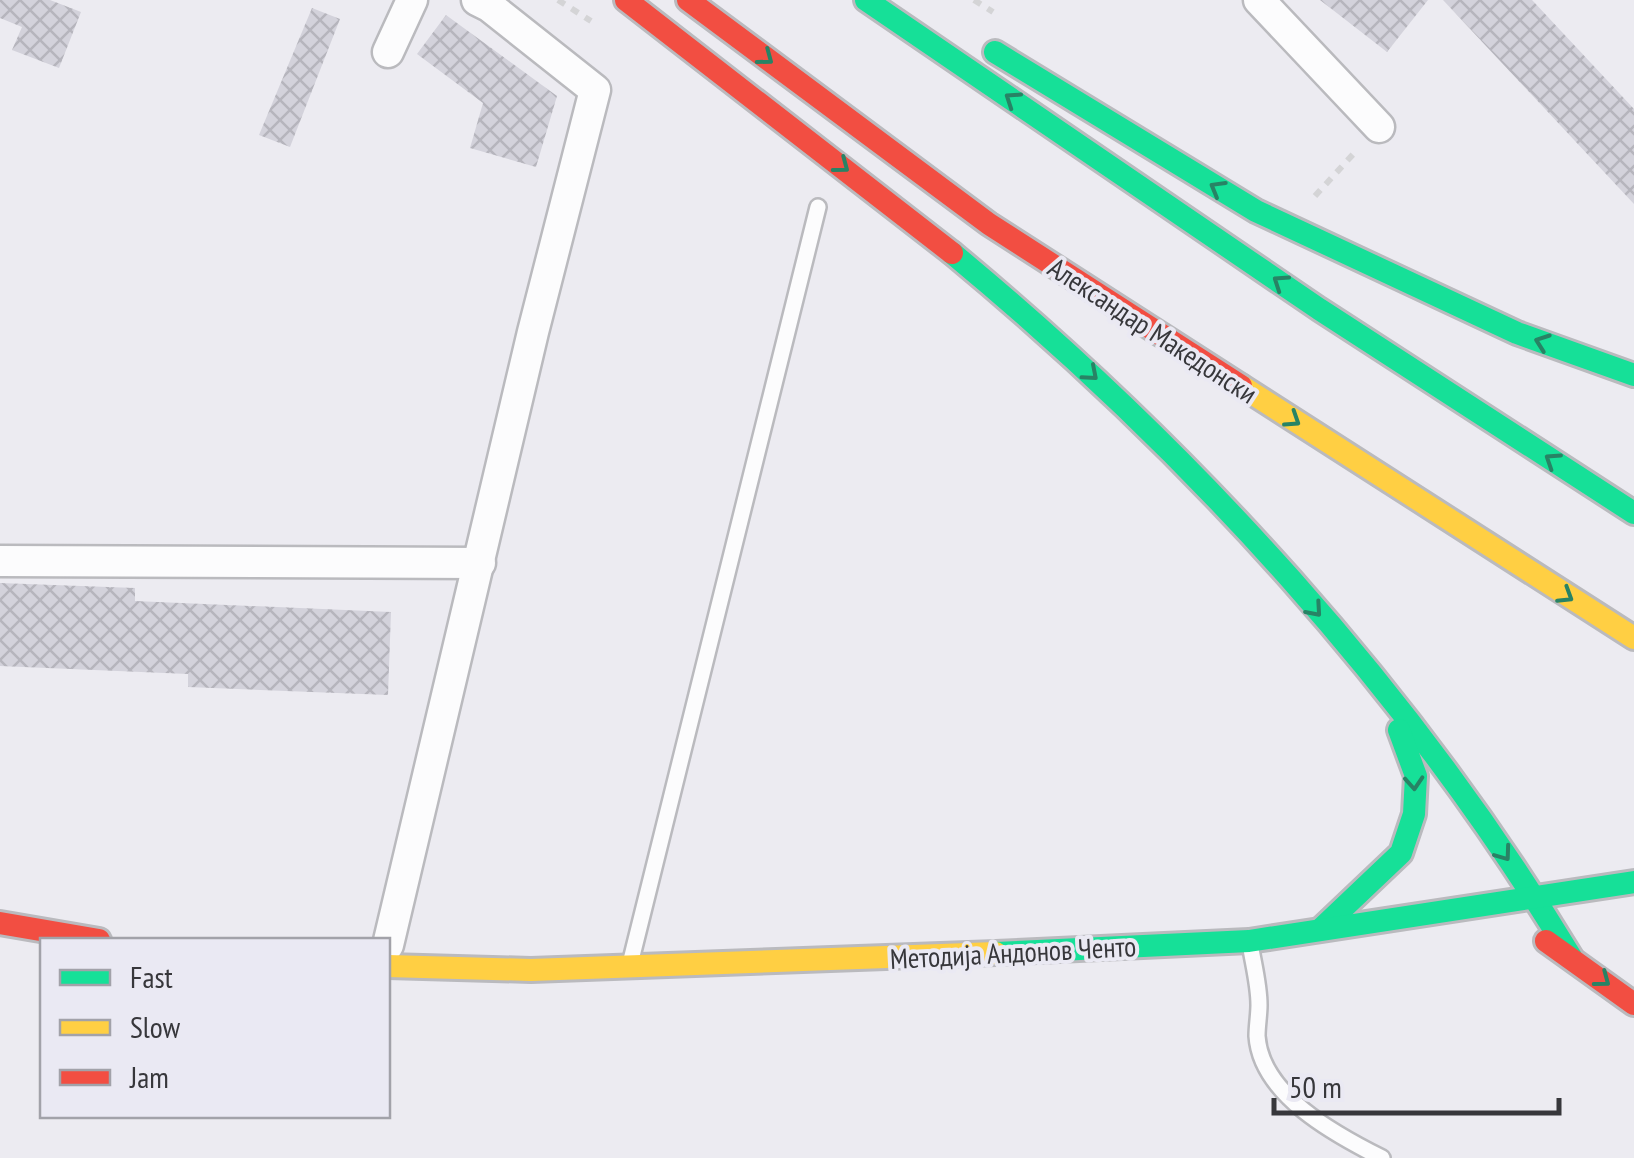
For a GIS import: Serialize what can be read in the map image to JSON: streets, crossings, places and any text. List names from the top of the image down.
{
  "streets": {
    "street": ["Александар Македонски", "Методија Андонов Ченто"]
  },
  "legend": ["Fast", "Slow", "Jam"],
  "scale_bar": "50 m"
}
